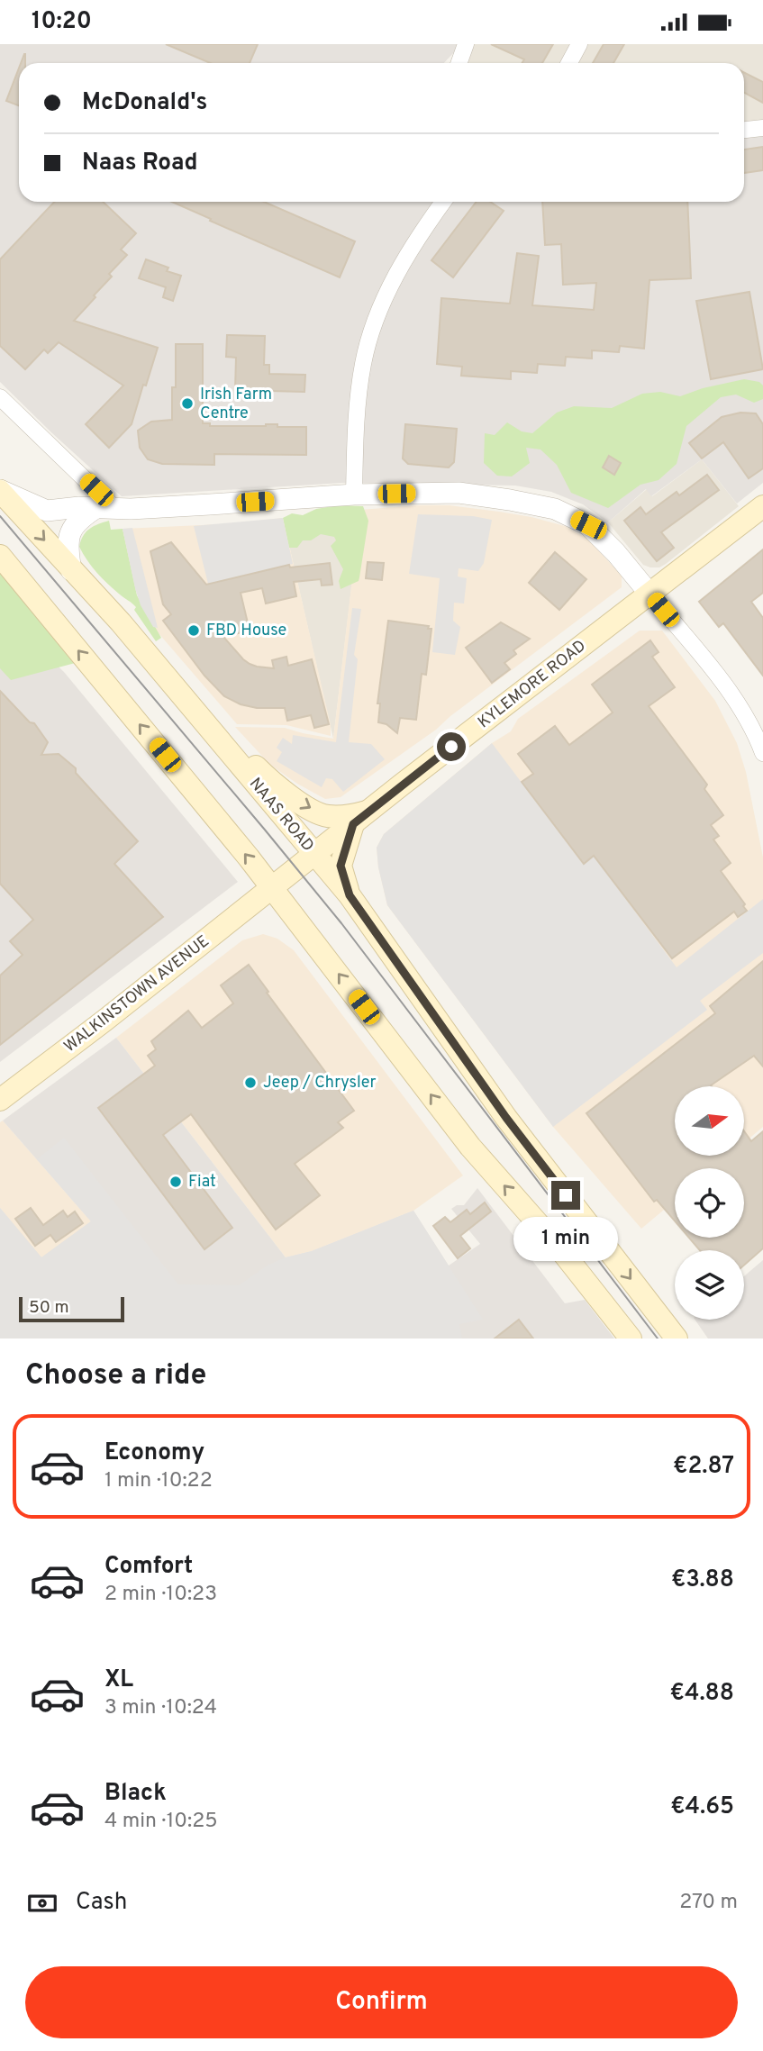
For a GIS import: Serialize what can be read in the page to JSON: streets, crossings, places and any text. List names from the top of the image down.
{
  "streets": {
    "main road": ["KYLEMORE ROAD", "NAAS ROAD", "WALKINSTOWN AVENUE"]
  },
  "crossings": [
    ["KYLEMORE ROAD", "NAAS ROAD"],
    ["KYLEMORE ROAD", "WALKINSTOWN AVENUE"]
  ],
  "places": [
    "Irish Farm Centre",
    "FBD House",
    "Jeep / Chrysler",
    "Fiat"
  ],
  "scale_bar": "50 m",
  "north": "right",
  "page": {
    "status": "10:20",
    "banner": ["McDonald's", "Naas Road"],
    "bubble": "1 min",
    "scale": "50 m",
    "heading": "Choose a ride",
    "list": [
      {
        "name": "Economy",
        "note": "1 min · 10:22",
        "value": "€2.87"
      },
      {
        "name": "Comfort",
        "note": "2 min · 10:23",
        "value": "€3.88"
      },
      {
        "name": "XL",
        "note": "3 min · 10:24",
        "value": "€4.88"
      },
      {
        "name": "Black",
        "note": "4 min · 10:25",
        "value": "€4.65"
      }
    ],
    "pay": ["Cash", "270 m"],
    "buttons": "Confirm"
  }
}
